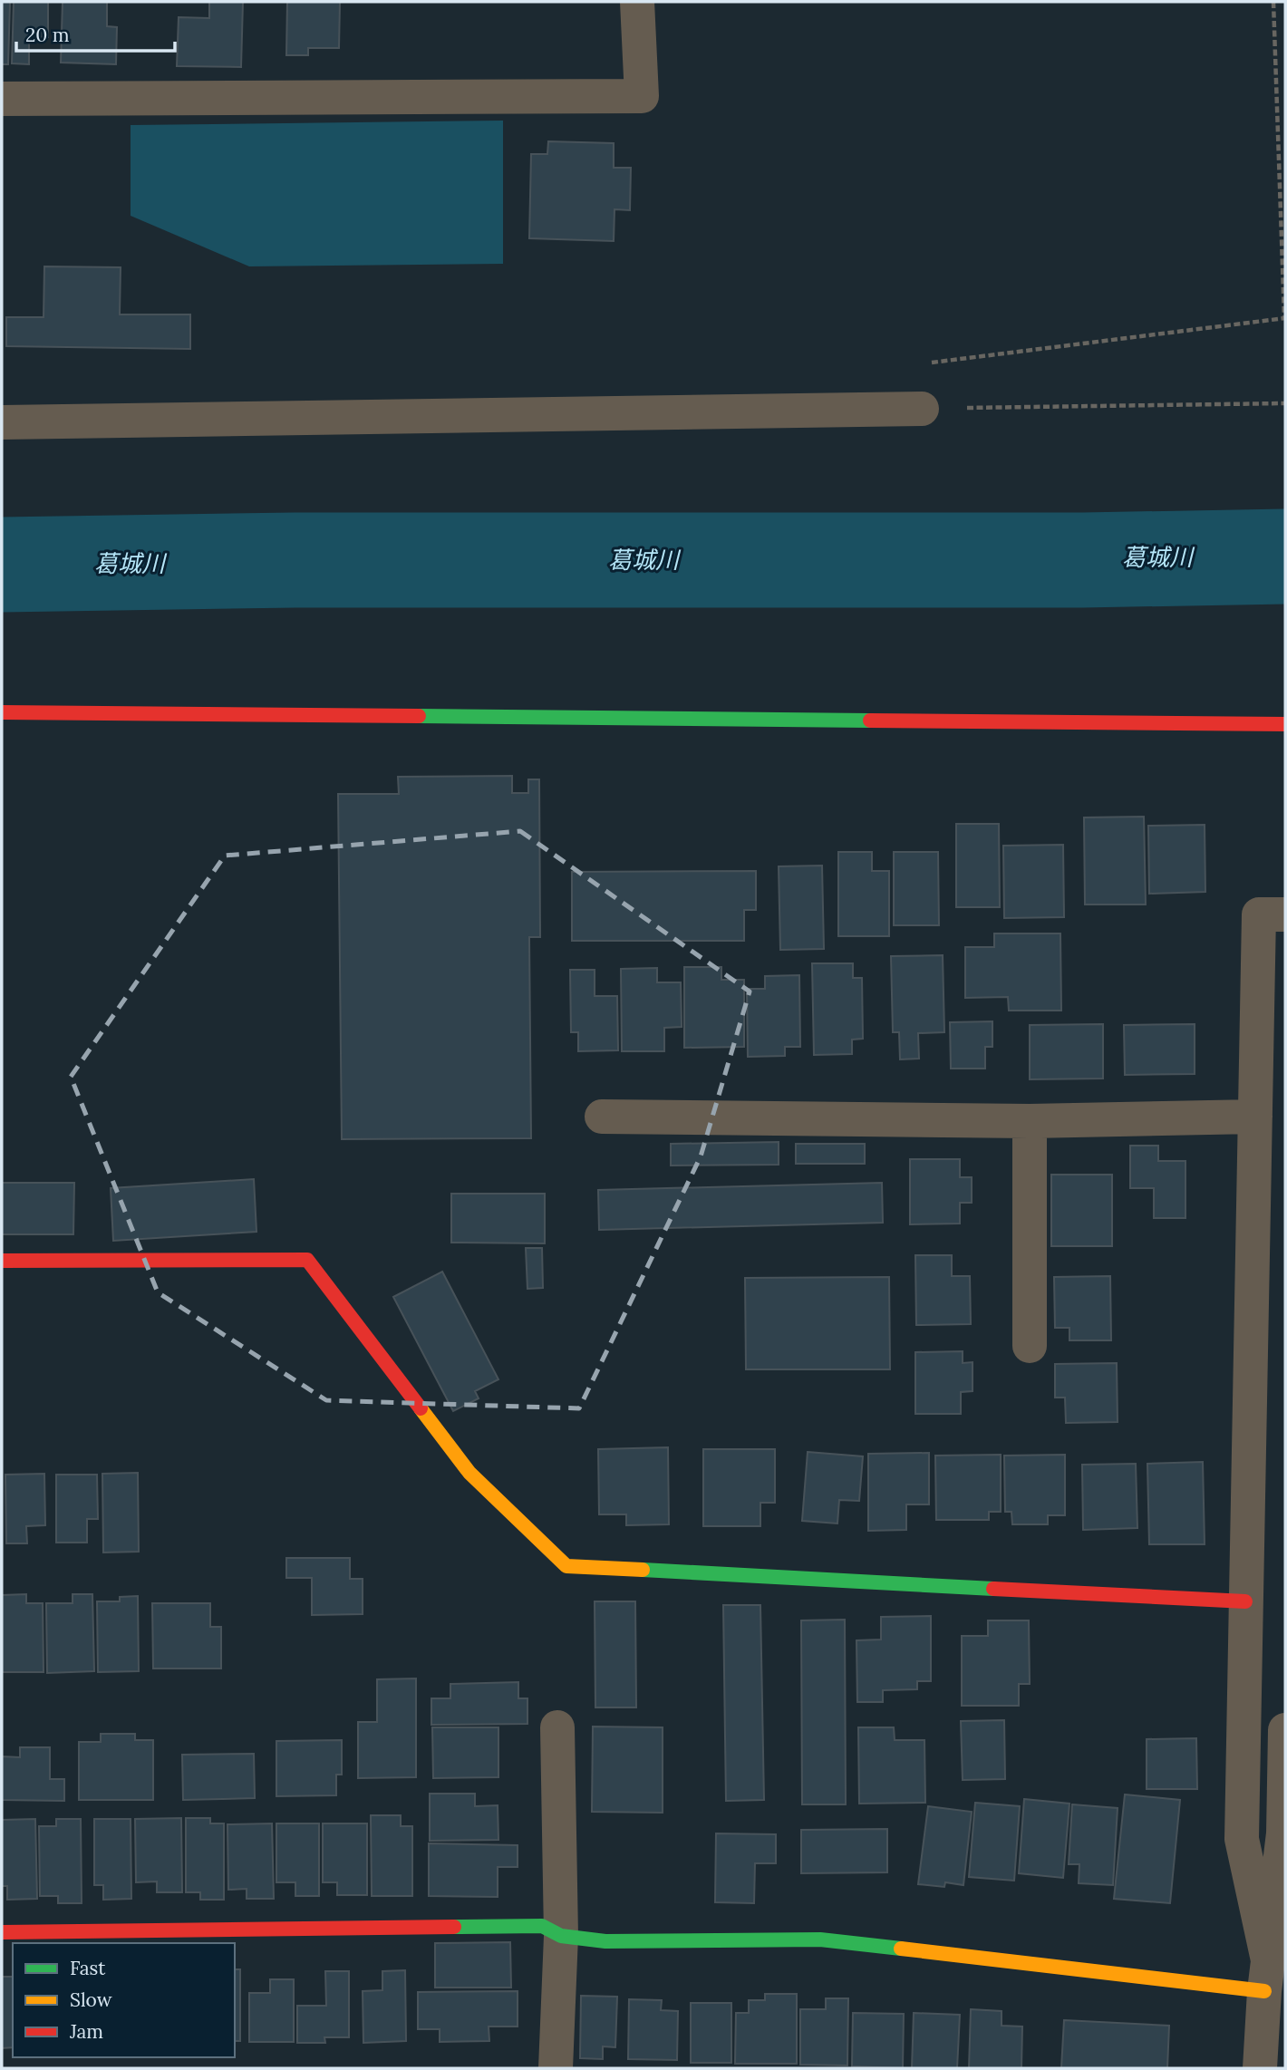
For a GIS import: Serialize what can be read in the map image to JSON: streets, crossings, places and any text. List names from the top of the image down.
{
  "water": ["葛城川"],
  "legend": ["Fast", "Slow", "Jam"],
  "scale_bar": "20 m"
}
